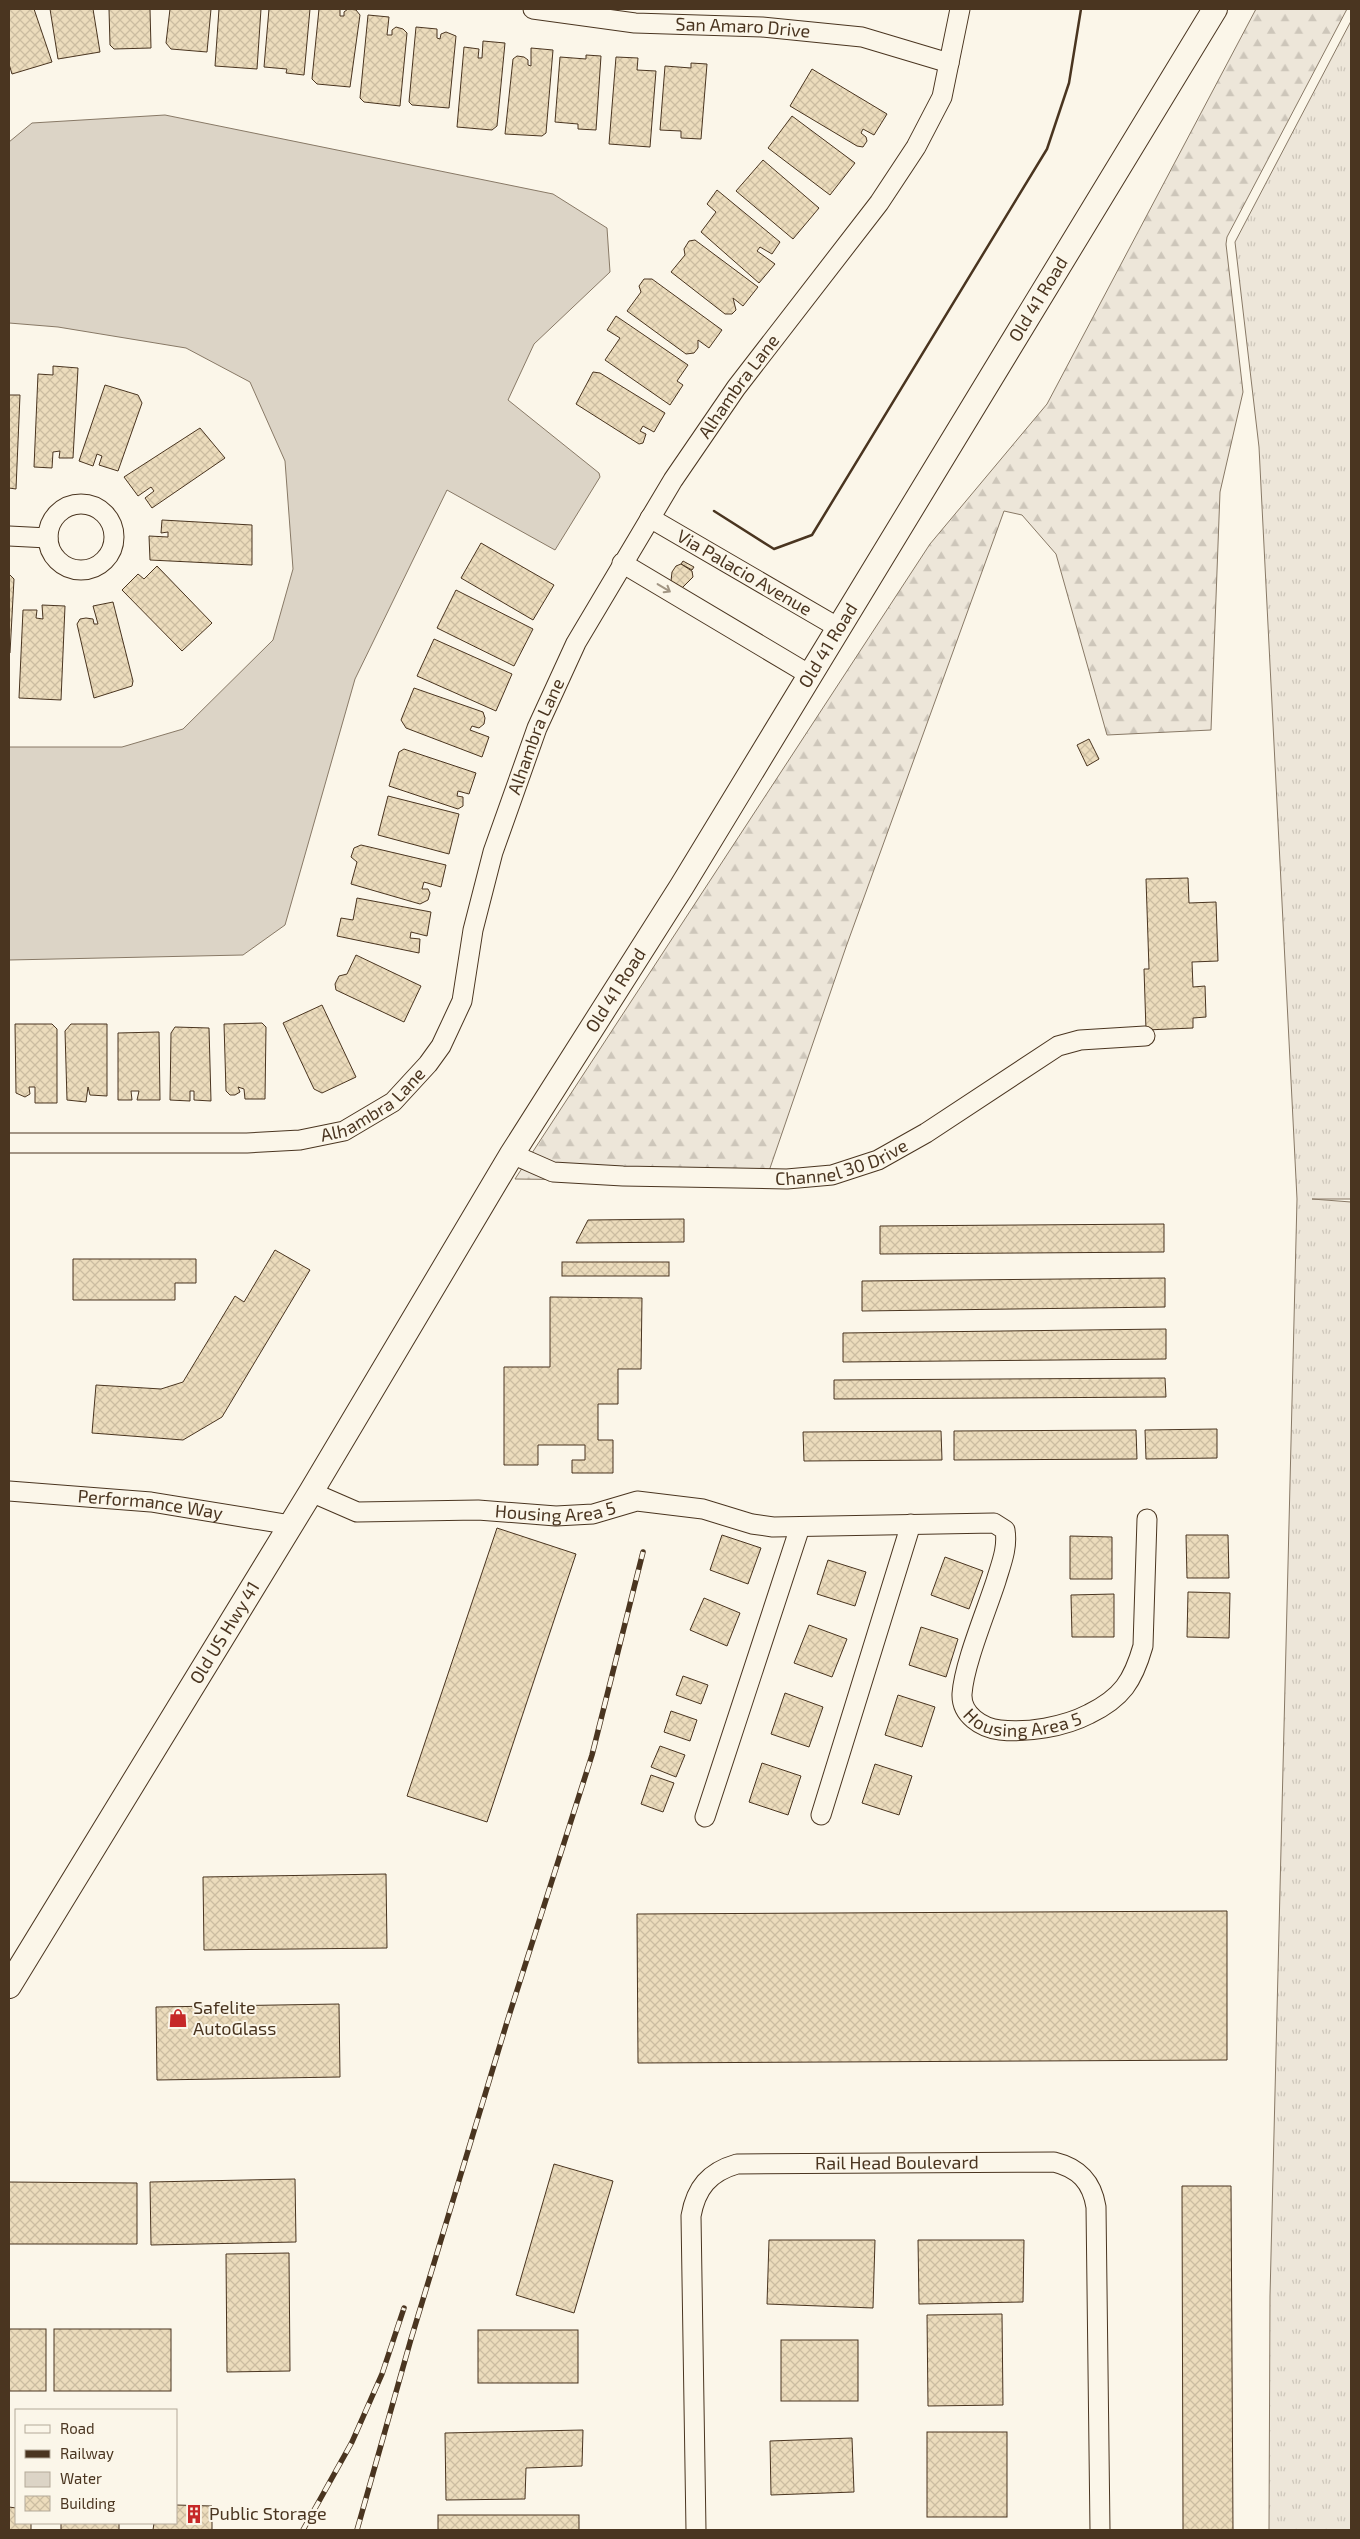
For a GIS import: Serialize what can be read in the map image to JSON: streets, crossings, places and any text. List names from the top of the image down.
{
  "streets": {
    "street": [
      "San Amaro Drive",
      "Old 41 Road",
      "Alhambra Lane",
      "Via Palacio Avenue",
      "Channel 30 Drive",
      "Performance Way",
      "Housing Area 5",
      "Old US Hwy 41",
      "Rail Head Boulevard"
    ]
  },
  "crossings": [
    ["San Amaro Drive", "Alhambra Lane"],
    ["Old 41 Road", "Via Palacio Avenue"],
    ["Old 41 Road", "Channel 30 Drive"],
    ["Old 41 Road", "Old US Hwy 41"],
    ["Alhambra Lane", "Via Palacio Avenue"],
    ["Performance Way", "Old US Hwy 41"],
    ["Housing Area 5", "Old US Hwy 41"]
  ],
  "places": {
    "shop": ["Safelite AutoGlass"],
    "building": ["Public Storage"]
  },
  "legend": [
    "Road",
    "Railway",
    "Water",
    "Building"
  ]
}
